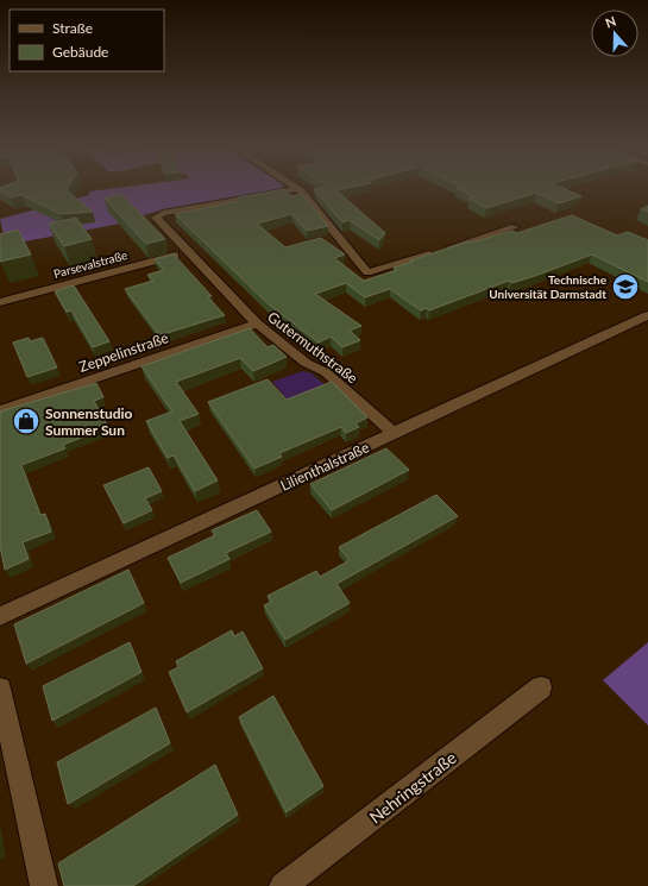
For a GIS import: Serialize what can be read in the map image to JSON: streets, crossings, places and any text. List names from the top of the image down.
{
  "streets": {
    "street": [
      "Parsevalstraße",
      "Gutermuthstraße",
      "Zeppelinstraße",
      "Lilienthalstraße",
      "Nehringstraße"
    ]
  },
  "crossings": [
    ["Parsevalstraße", "Gutermuthstraße"],
    ["Gutermuthstraße", "Zeppelinstraße"],
    ["Gutermuthstraße", "Lilienthalstraße"]
  ],
  "places": {
    "school or university": ["Technische Universität Darmstadt"],
    "shop": ["Sonnenstudio Summer Sun"]
  },
  "legend": ["Straße", "Gebäude"],
  "north": "top"
}
